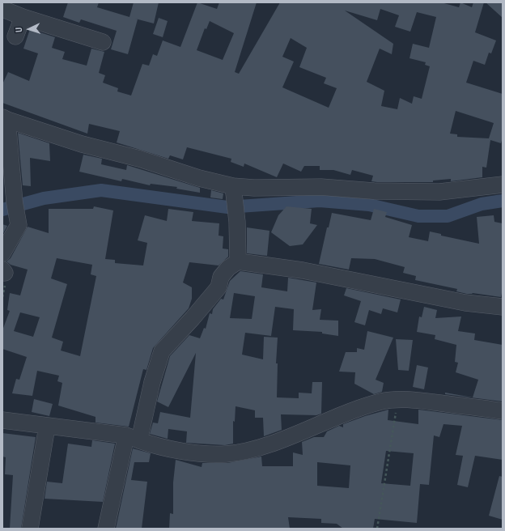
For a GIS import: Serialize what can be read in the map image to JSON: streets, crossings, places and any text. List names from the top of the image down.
{
  "north": "left"
}
